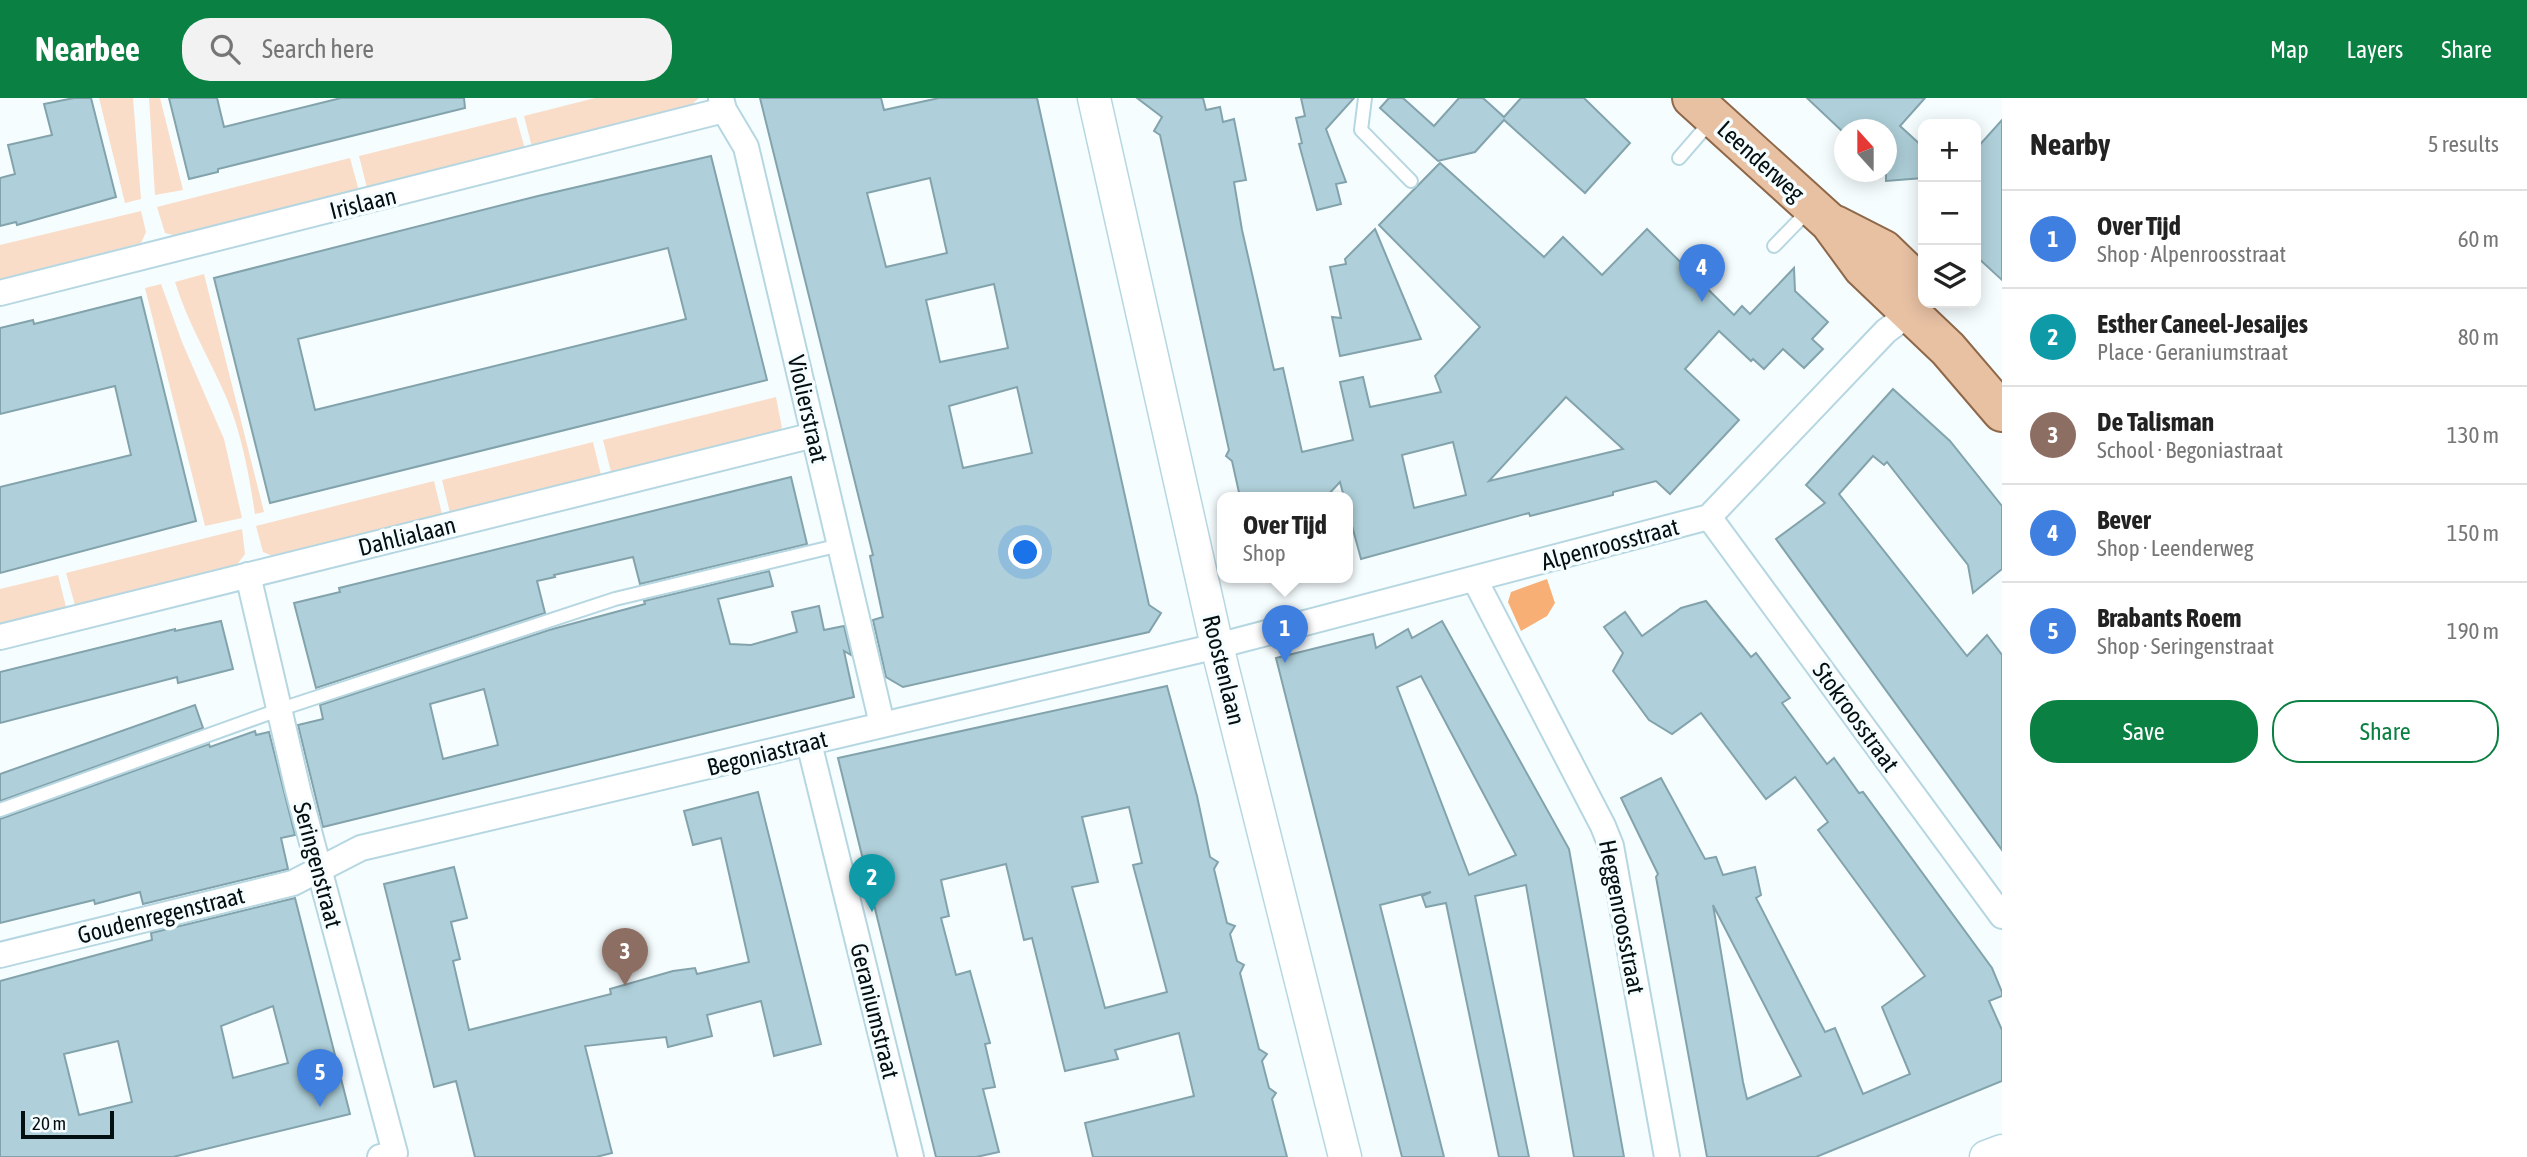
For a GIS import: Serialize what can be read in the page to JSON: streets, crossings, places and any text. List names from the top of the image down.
{
  "streets": {
    "main road": ["Leenderweg"],
    "street": [
      "Irislaan",
      "Violierstraat",
      "Dahlialaan",
      "Alpenroosstraat",
      "Roostenlaan",
      "Stokroosstraat",
      "Begoniastraat",
      "Seringenstraat",
      "Goudenregenstraat",
      "Heggenroosstraat",
      "Geraniumstraat"
    ]
  },
  "crossings": [
    ["Irislaan", "Violierstraat"],
    ["Violierstraat", "Dahlialaan"],
    ["Violierstraat", "Begoniastraat"],
    ["Dahlialaan", "Seringenstraat"],
    ["Alpenroosstraat", "Roostenlaan"],
    ["Alpenroosstraat", "Stokroosstraat"],
    ["Alpenroosstraat", "Begoniastraat"],
    ["Alpenroosstraat", "Heggenroosstraat"],
    ["Roostenlaan", "Begoniastraat"],
    ["Begoniastraat", "Seringenstraat"],
    ["Begoniastraat", "Goudenregenstraat"],
    ["Begoniastraat", "Geraniumstraat"],
    ["Seringenstraat", "Goudenregenstraat"]
  ],
  "scale_bar": "20 m",
  "north": "top",
  "page": {
    "header": "Nearbee",
    "search": "Search here",
    "nav": ["Map", "Layers", "Share"],
    "heading": ["Nearby", "5 results"],
    "map_buttons": ["+", "−"],
    "list": [
      {
        "mark": "1",
        "name": "Over Tijd",
        "note": "Shop · Alpenroosstraat",
        "value": "60 m"
      },
      {
        "mark": "2",
        "name": "Esther Caneel-Jesaijes",
        "note": "Place · Geraniumstraat",
        "value": "80 m"
      },
      {
        "mark": "3",
        "name": "De Talisman",
        "note": "School · Begoniastraat",
        "value": "130 m"
      },
      {
        "mark": "4",
        "name": "Bever",
        "note": "Shop · Leenderweg",
        "value": "150 m"
      },
      {
        "mark": "5",
        "name": "Brabants Roem",
        "note": "Shop · Seringenstraat",
        "value": "190 m"
      }
    ],
    "pins": [
      "4",
      "1",
      "2",
      "3",
      "5"
    ],
    "popup": ["Over Tijd", "Shop"],
    "buttons": ["Save", "Share"],
    "scale": "20 m"
  }
}
